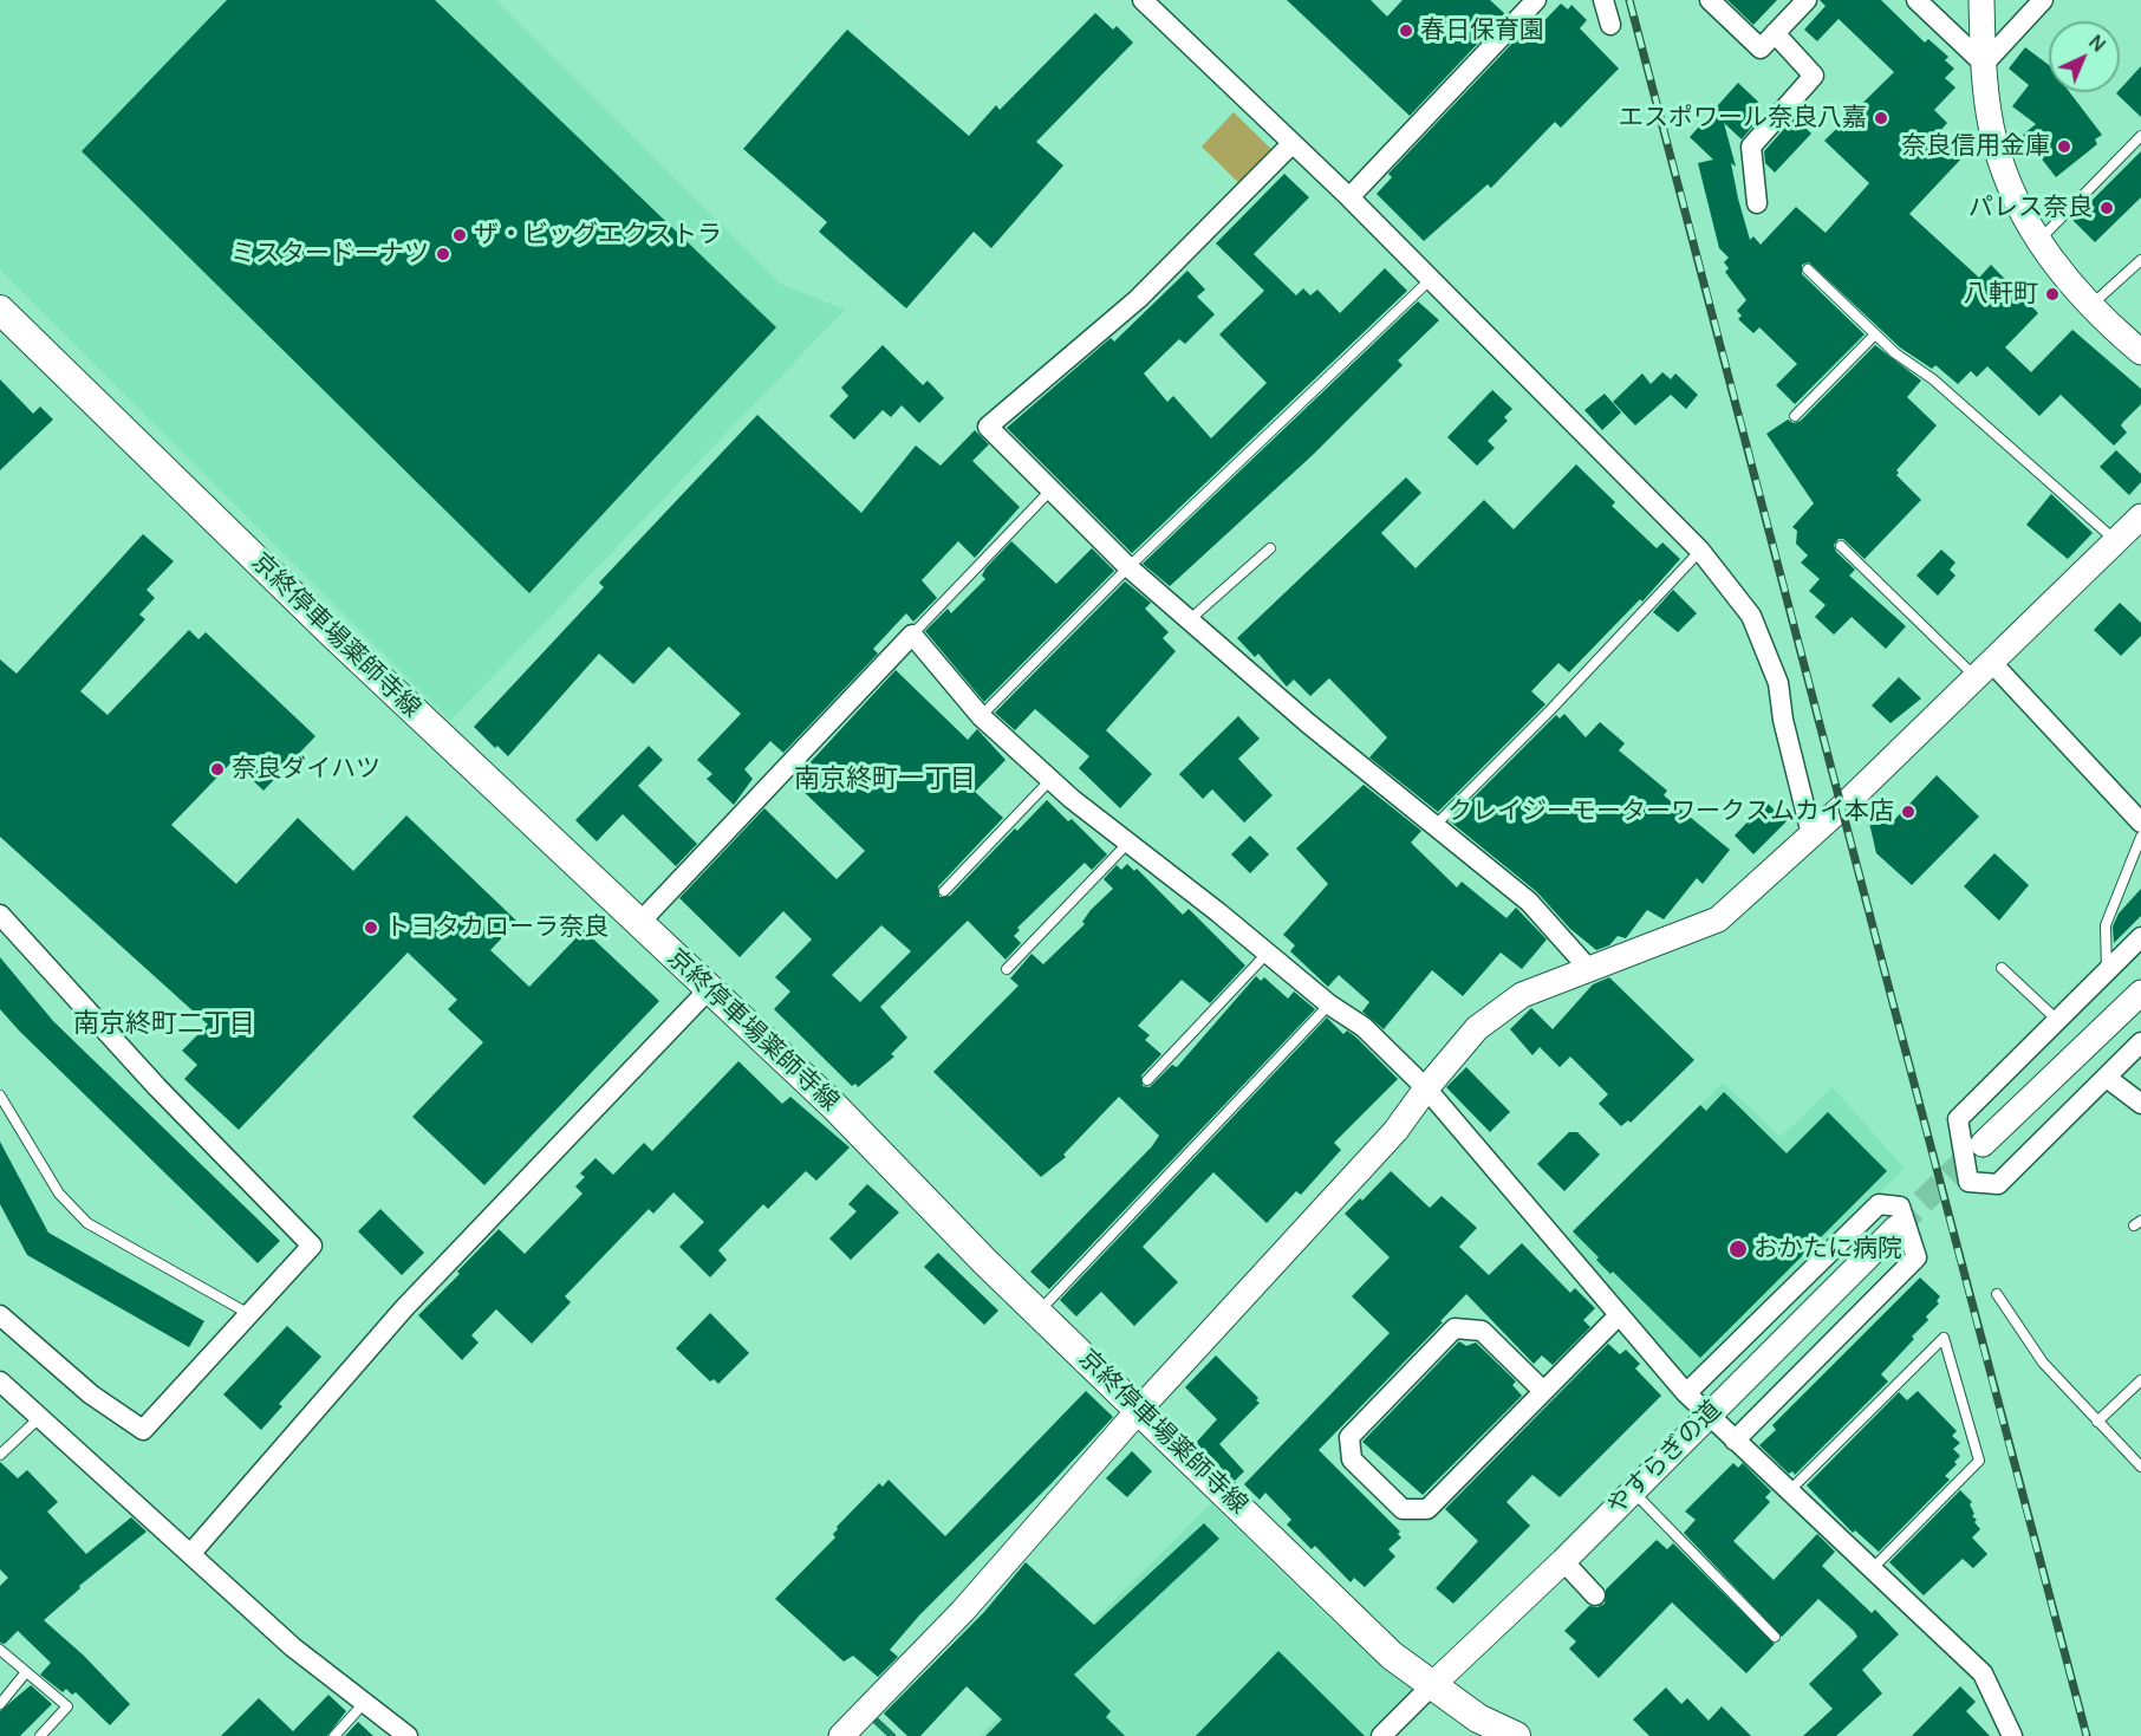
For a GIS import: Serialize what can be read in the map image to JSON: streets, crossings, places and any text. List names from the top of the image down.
{
  "streets": {
    "main road": ["京終停車場薬師寺線"],
    "street": ["やすらぎの道"]
  },
  "crossings": [
    ["京終停車場薬師寺線", "やすらぎの道"]
  ],
  "districts": ["南京終町一丁目", "南京終町二丁目"],
  "places": [
    "春日保育園",
    "エスポワール奈良八嘉",
    "奈良信用金庫",
    "パレス奈良",
    "ザ・ビッグエクストラ",
    "ミスタードーナツ",
    "八軒町",
    "奈良ダイハツ",
    "クレイジーモーターワークスムカイ本店",
    "トヨタカローラ奈良",
    "おかたに病院"
  ],
  "north": "top right"
}
